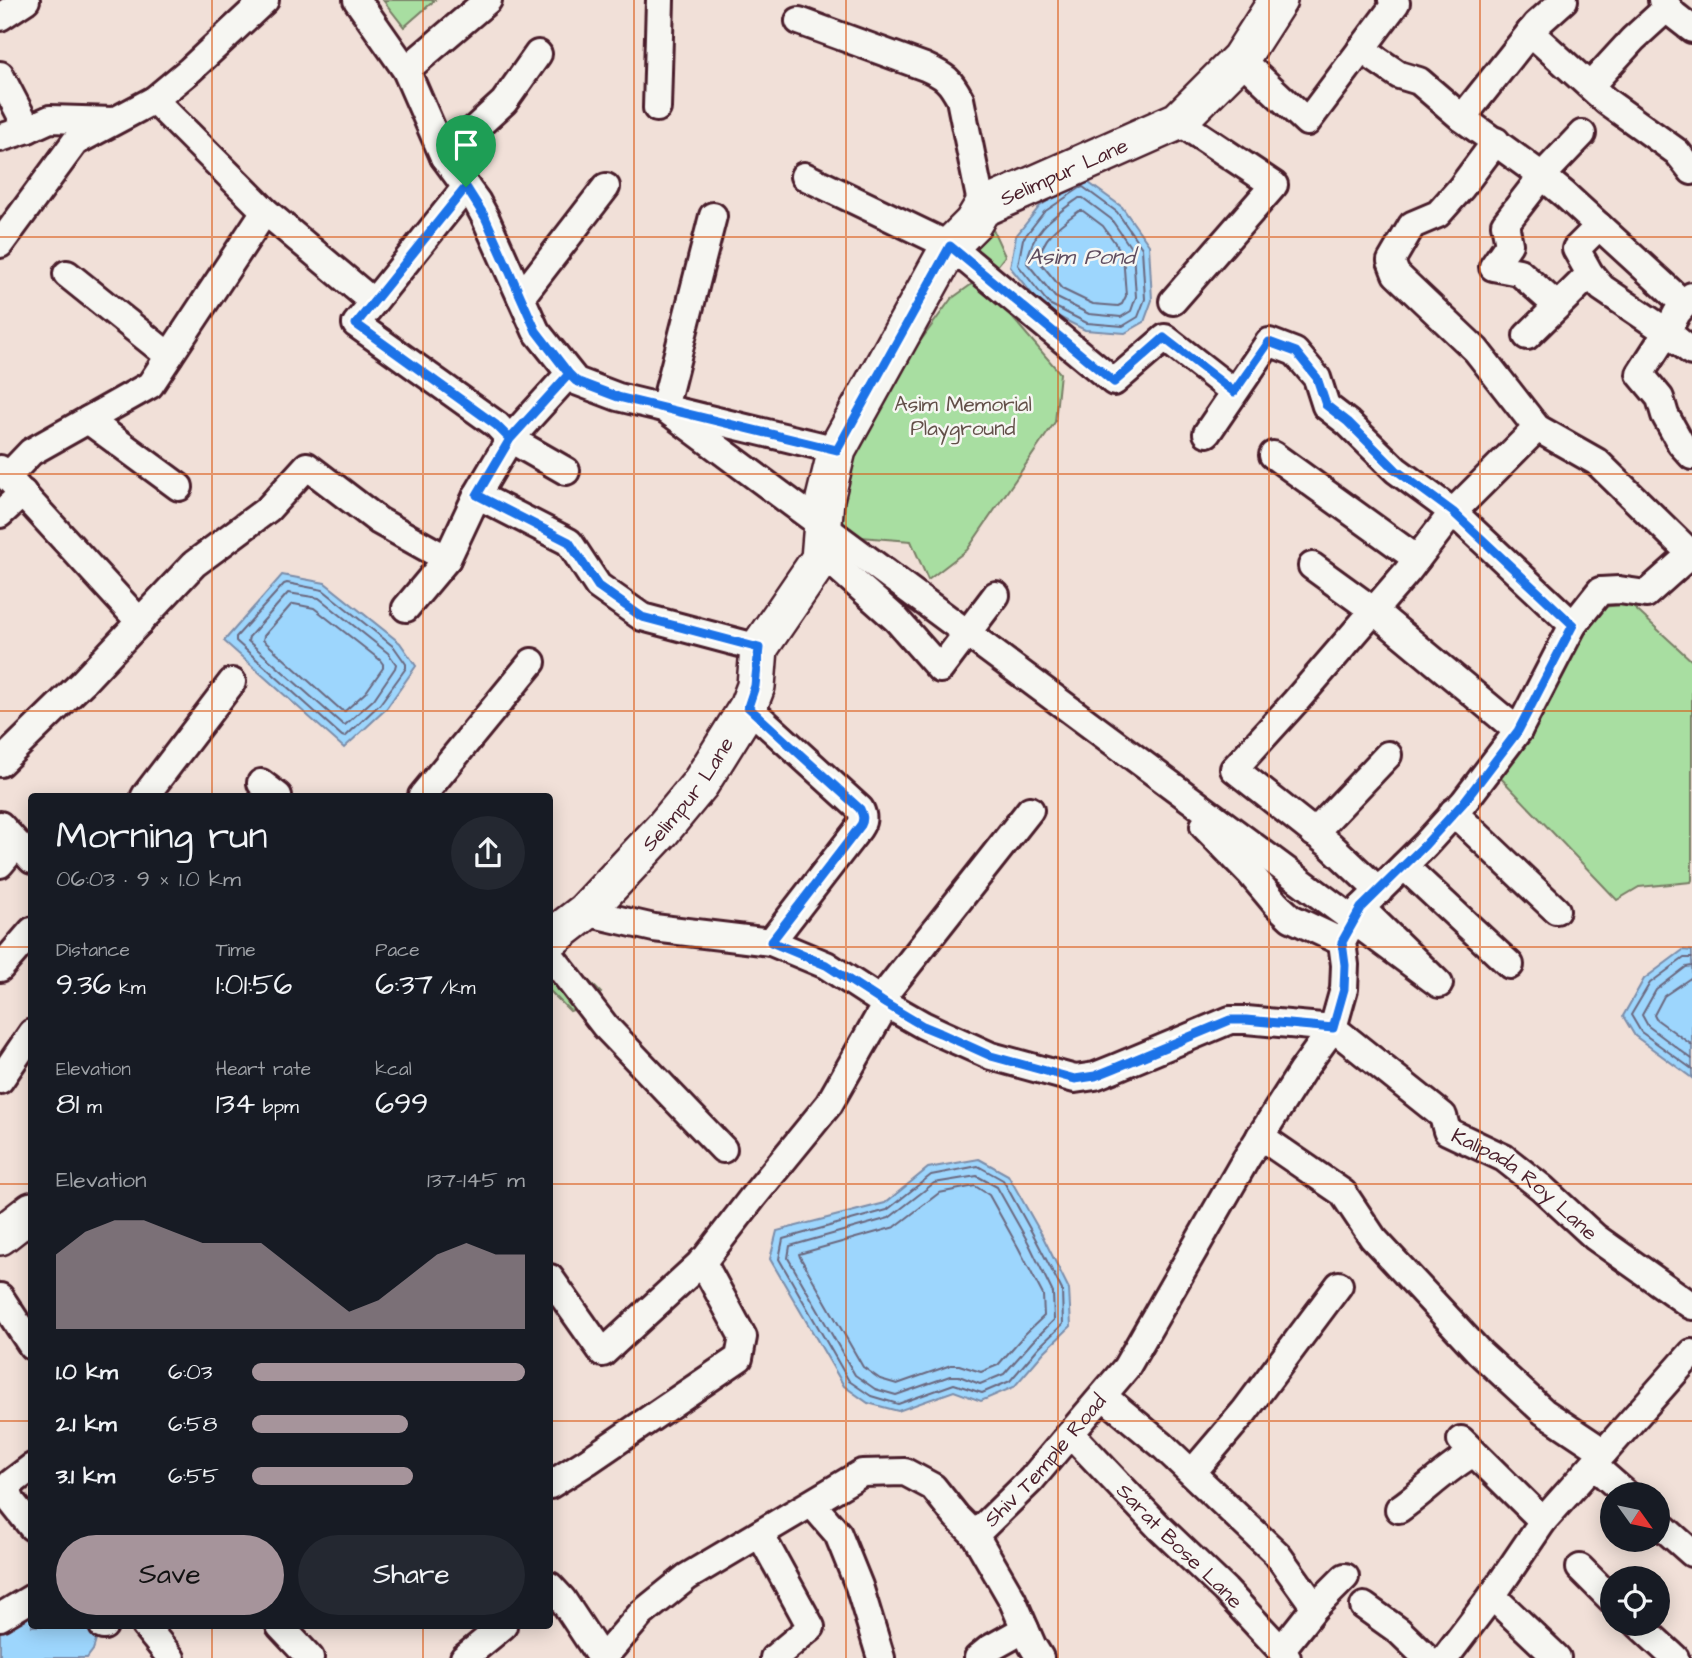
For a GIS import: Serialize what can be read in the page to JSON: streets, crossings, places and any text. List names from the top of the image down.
{
  "streets": {
    "street": [
      "Selimpur Lane",
      "Kalipada Roy Lane",
      "Shiv Temple Road",
      "Sarat Bose Lane"
    ]
  },
  "crossings": [
    ["Kalipada Roy Lane", "Shiv Temple Road"],
    ["Shiv Temple Road", "Sarat Bose Lane"]
  ],
  "water": ["Asim Pond"],
  "parks": ["Asim Memorial Playground"],
  "north": "bottom right",
  "page": {
    "heading": ["Morning run", "06:03 · 9 × 1.0 km"],
    "stats": [
      ["Distance", "9.36 km"],
      ["Time", "1:01:56"],
      ["Pace", "6:37 /km"],
      ["Elevation", "81 m"],
      ["Heart rate", "134 bpm"],
      ["kcal", "699"]
    ],
    "chart": ["Elevation", "137–145 m"],
    "list": [
      {
        "name": "1.0 km",
        "note": "6:03"
      },
      {
        "name": "2.1 km",
        "note": "6:58"
      },
      {
        "name": "3.1 km",
        "note": "6:55"
      }
    ],
    "buttons": ["Save", "Share"]
  }
}
